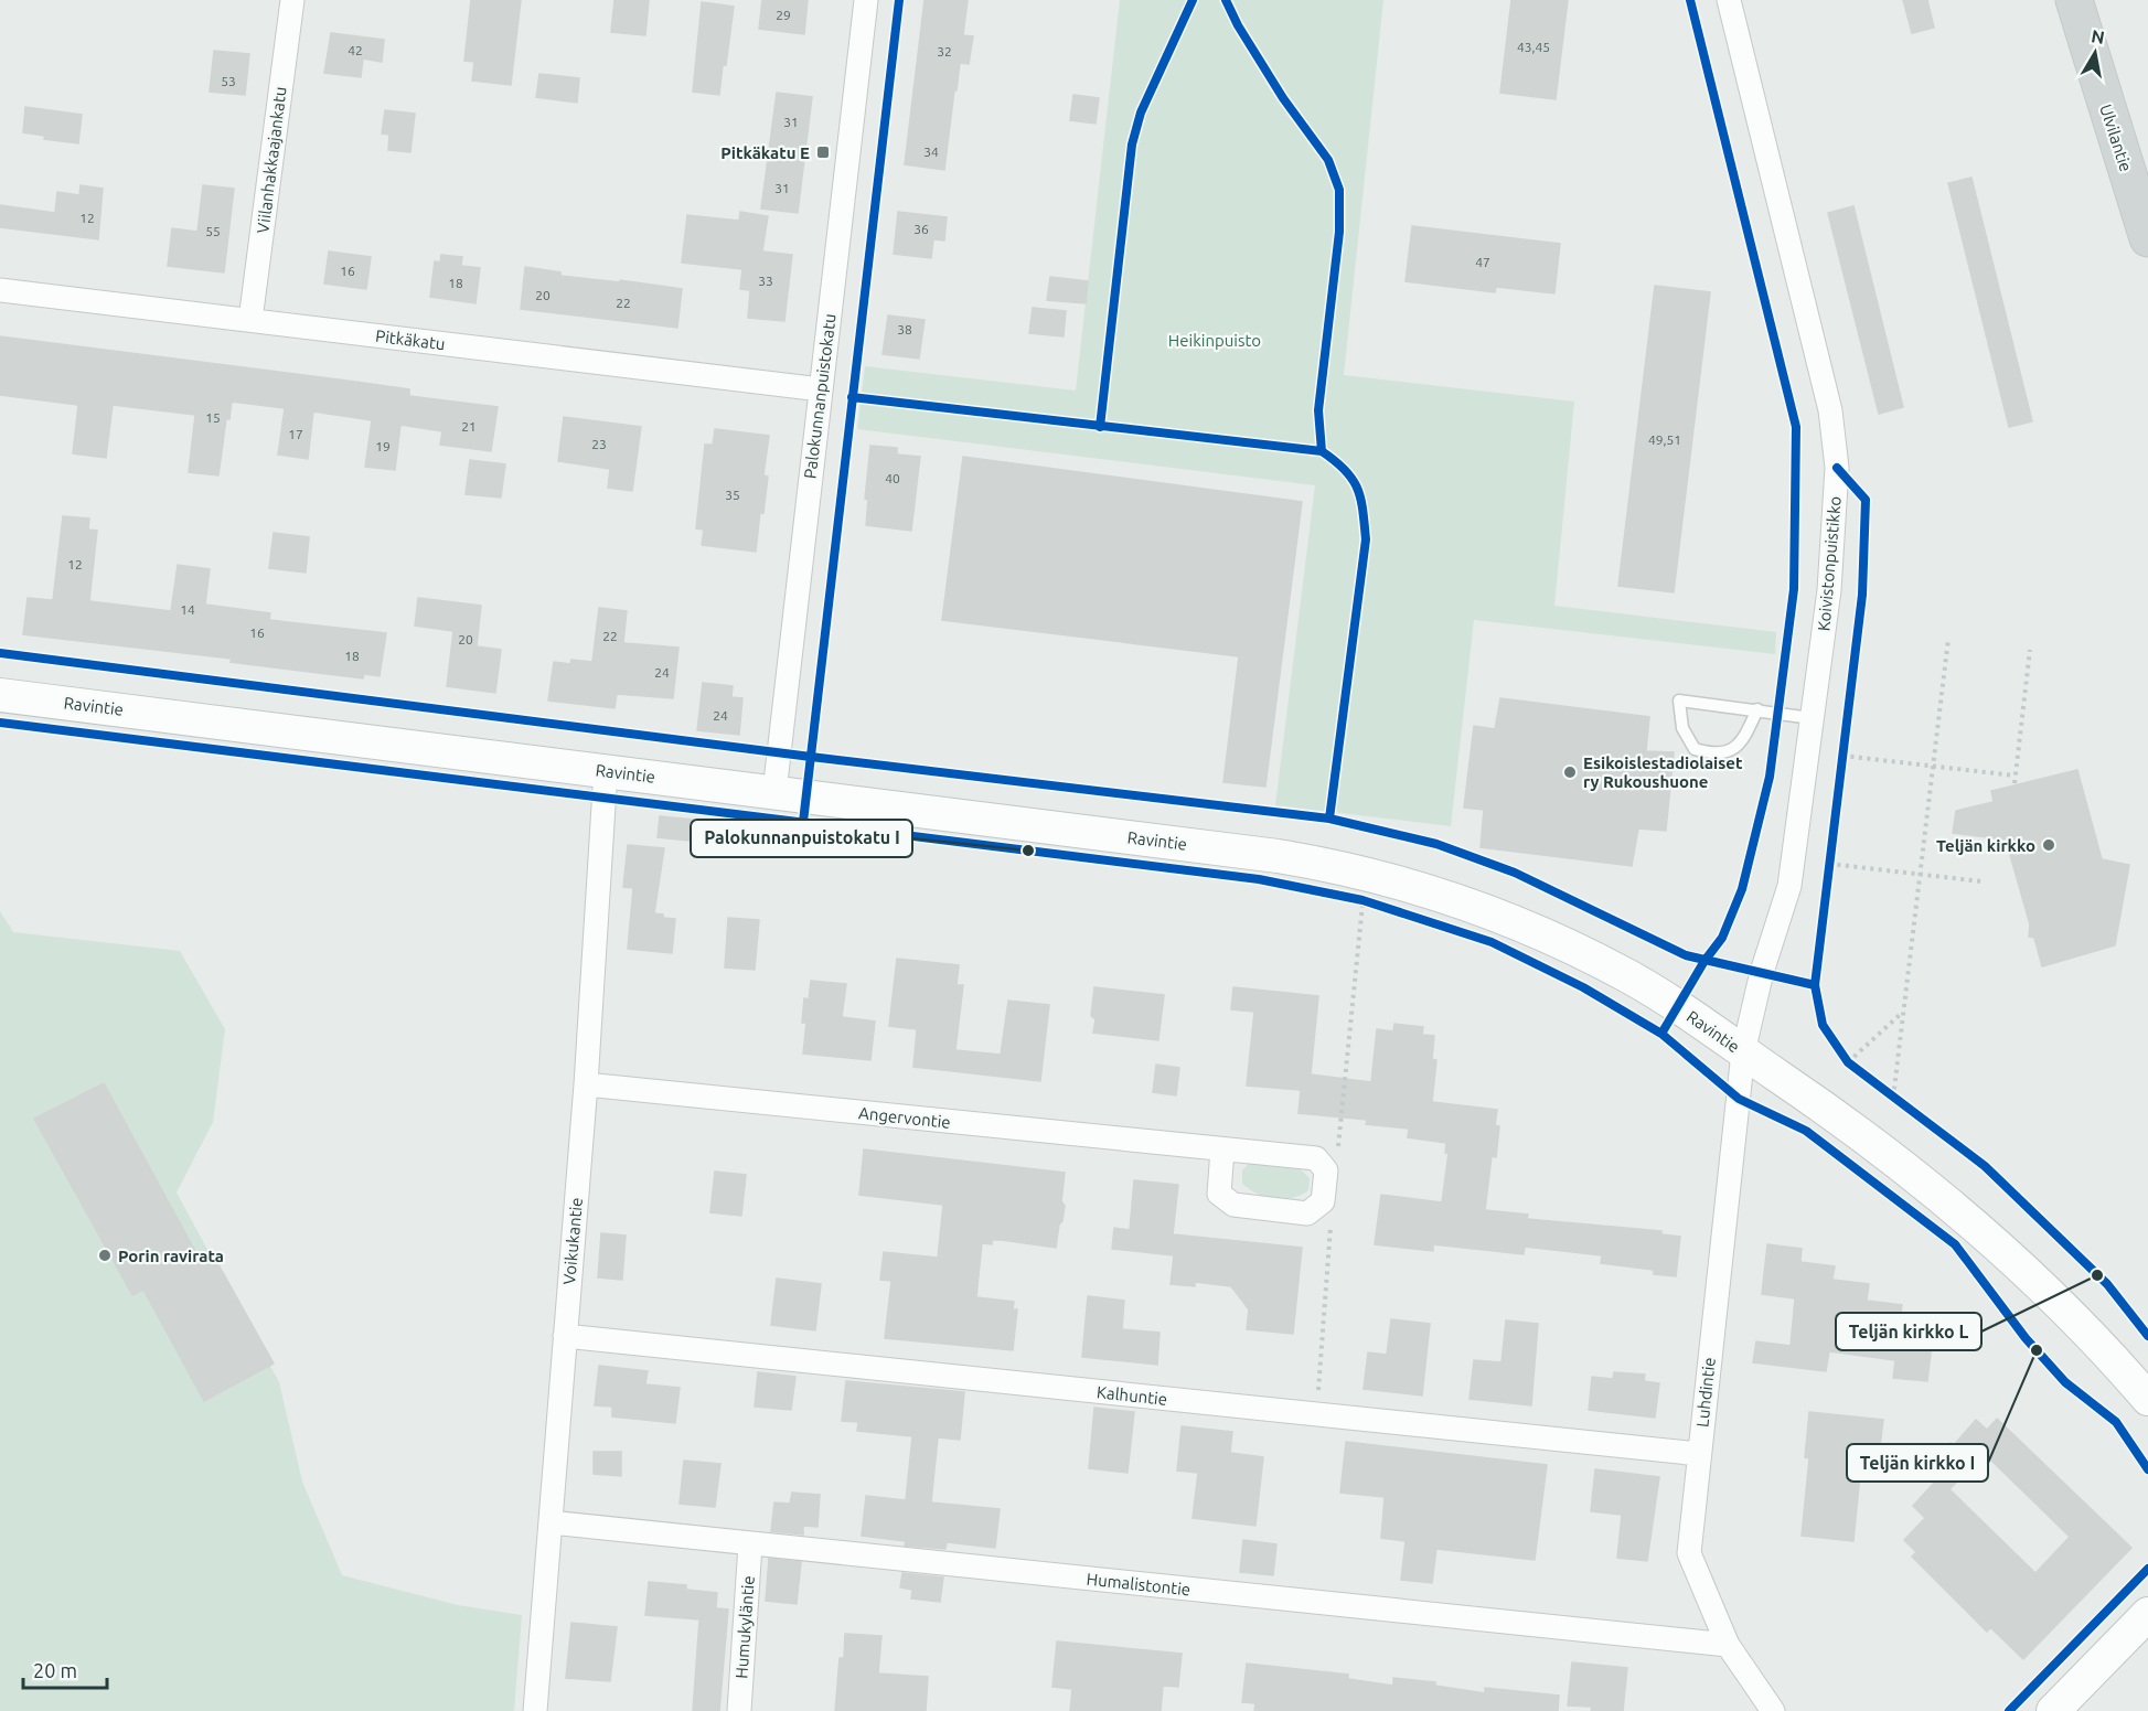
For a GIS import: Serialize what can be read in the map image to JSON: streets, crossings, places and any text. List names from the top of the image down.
{
  "streets": {
    "main road": ["Ulvilantie", "Ravintie"],
    "street": [
      "Viilanhakkaajankatu",
      "Pitkäkatu",
      "Palokunnanpuistokatu",
      "Koivistonpuistikko",
      "Angervontie",
      "Voikukantie",
      "Luhdintie",
      "Kalhuntie",
      "Humalistontie",
      "Humukyläntie"
    ]
  },
  "crossings": [
    ["Viilanhakkaajankatu", "Pitkäkatu"],
    ["Pitkäkatu", "Palokunnanpuistokatu"],
    ["Palokunnanpuistokatu", "Ravintie"],
    ["Koivistonpuistikko", "Ravintie"],
    ["Koivistonpuistikko", "Luhdintie"],
    ["Ravintie", "Voikukantie"],
    ["Ravintie", "Luhdintie"],
    ["Angervontie", "Voikukantie"],
    ["Voikukantie", "Kalhuntie"],
    ["Voikukantie", "Humalistontie"],
    ["Luhdintie", "Kalhuntie"],
    ["Luhdintie", "Humalistontie"],
    ["Humalistontie", "Humukyläntie"]
  ],
  "parks": ["Heikinpuisto"],
  "places": {
    "transit": ["Pitkäkatu E"],
    "other": [
      "Esikoislestadiolaiset ry Rukoushuone",
      "Teljän kirkko",
      "Palokunnanpuistokatu I",
      "Porin ravirata",
      "Teljän kirkko L",
      "Teljän kirkko I"
    ]
  },
  "house_numbers": [
    "29",
    "43,45",
    "42",
    "32",
    "53",
    "31",
    "34",
    "31",
    "12",
    "36",
    "55",
    "47",
    "16",
    "33",
    "18",
    "20",
    "22",
    "38",
    "15",
    "21",
    "17",
    "49,51",
    "23",
    "19",
    "40",
    "35",
    "12",
    "14",
    "16",
    "22",
    "20",
    "18",
    "24",
    "24"
  ],
  "scale_bar": "20 m",
  "north": "top"
}
